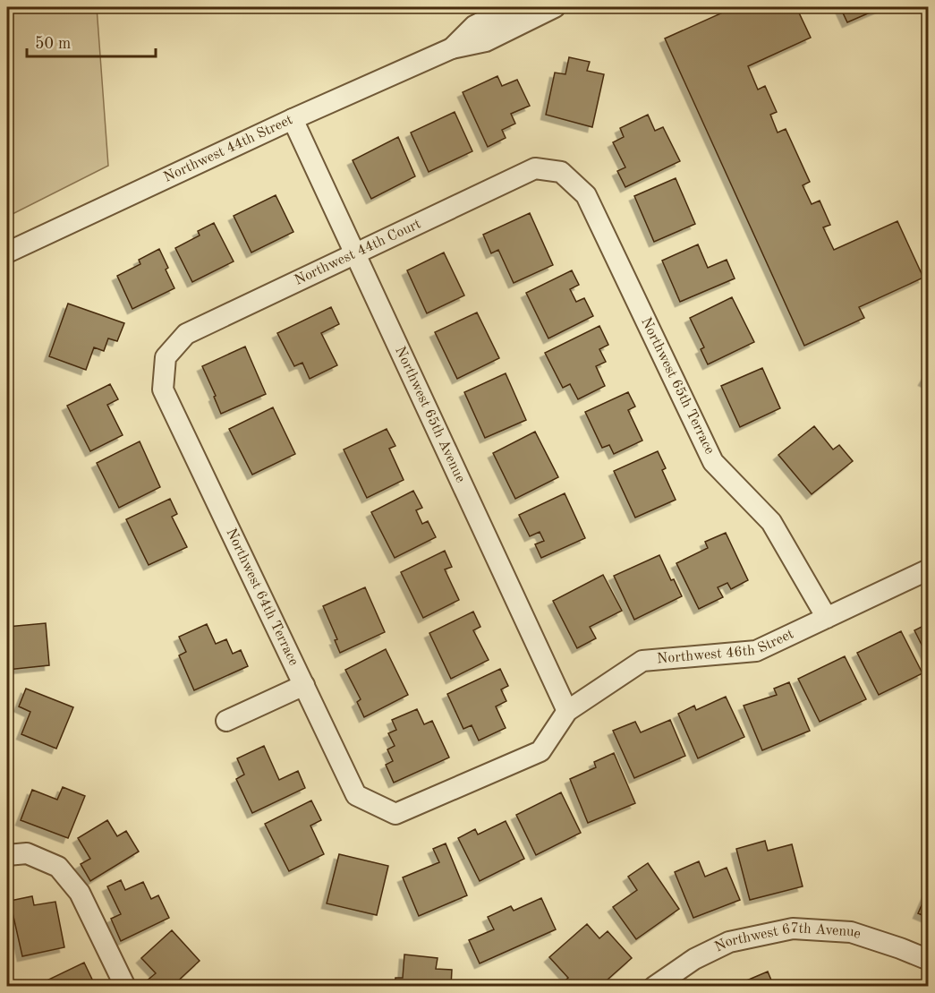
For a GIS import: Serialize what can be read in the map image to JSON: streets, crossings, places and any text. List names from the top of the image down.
{
  "streets": {
    "street": [
      "Northwest 44th Street",
      "Northwest 44th Court",
      "Northwest 65th Terrace",
      "Northwest 65th Avenue",
      "Northwest 64th Terrace",
      "Northwest 46th Street",
      "Northwest 67th Avenue"
    ]
  },
  "crossings": [
    ["Northwest 44th Street", "Northwest 65th Avenue"],
    ["Northwest 44th Court", "Northwest 65th Terrace"],
    ["Northwest 44th Court", "Northwest 65th Avenue"],
    ["Northwest 44th Court", "Northwest 64th Terrace"],
    ["Northwest 65th Terrace", "Northwest 46th Street"],
    ["Northwest 65th Avenue", "Northwest 46th Street"],
    ["Northwest 64th Terrace", "Northwest 46th Street"]
  ],
  "scale_bar": "50 m"
}
